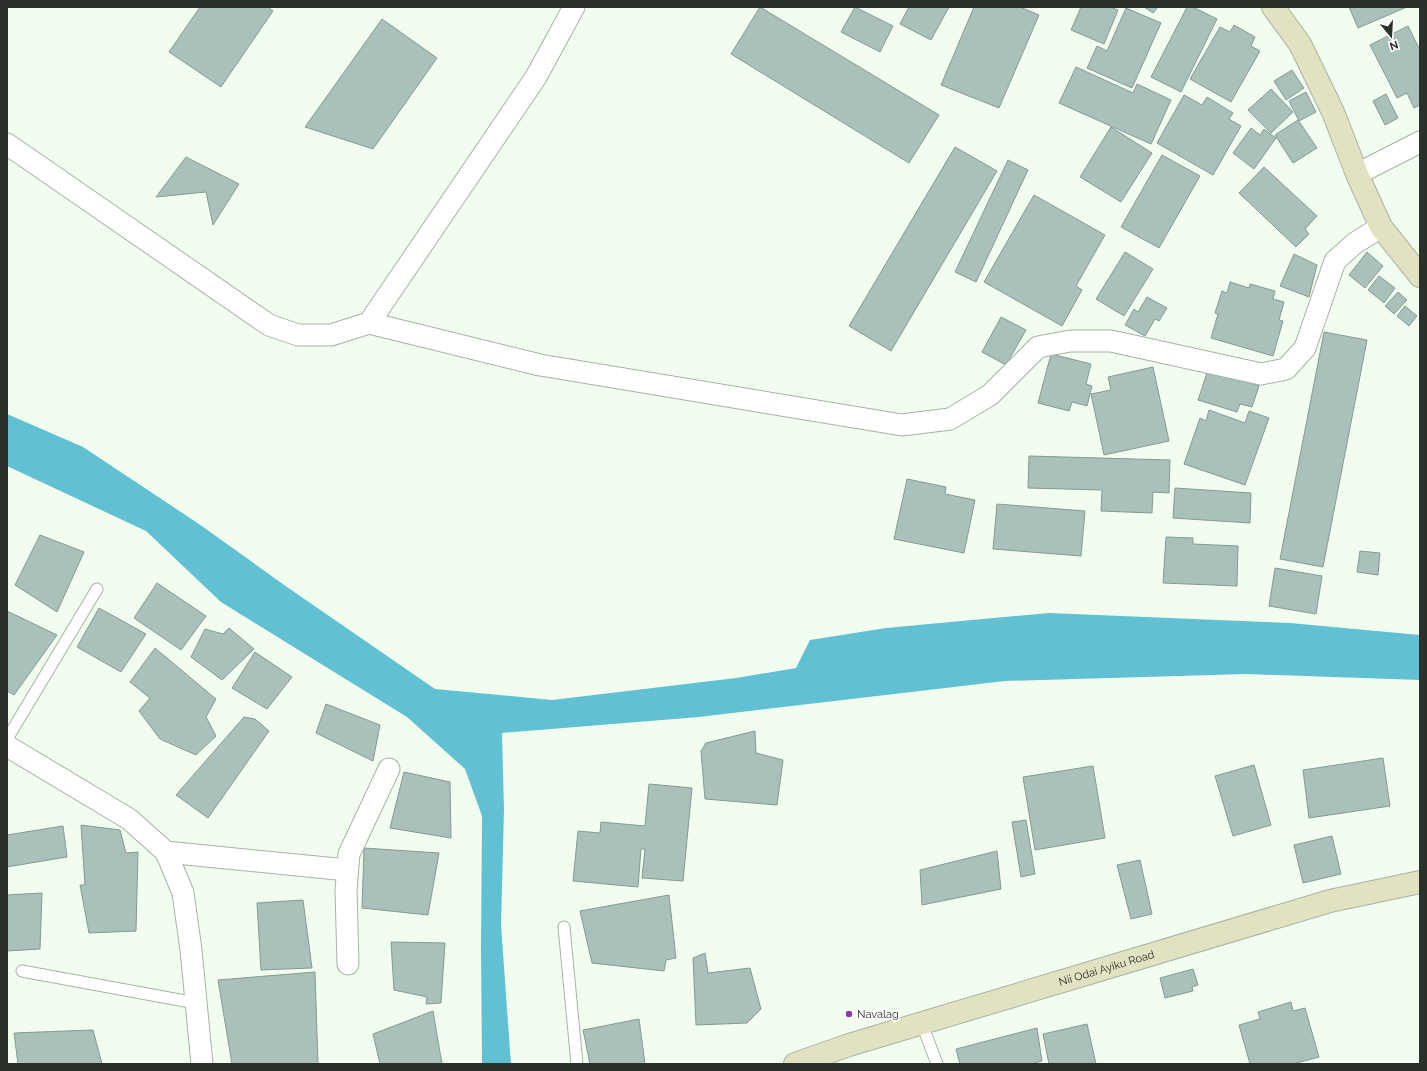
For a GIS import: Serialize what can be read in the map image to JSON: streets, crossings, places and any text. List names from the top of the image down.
{
  "streets": {
    "street": ["Nii Odai Ayiku Road"]
  },
  "places": ["Navalag"],
  "north": "bottom"
}
